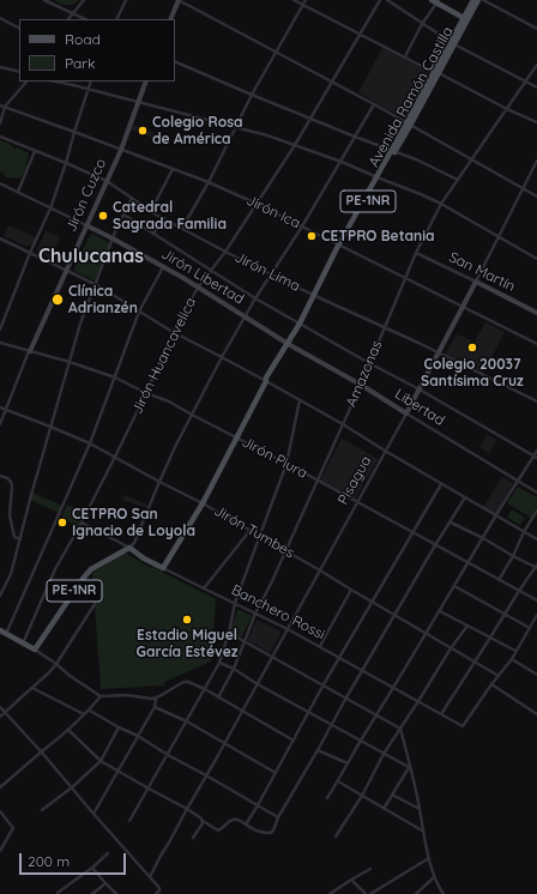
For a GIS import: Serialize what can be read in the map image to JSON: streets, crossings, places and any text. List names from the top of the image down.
{
  "streets": {
    "main road": ["Avenida Ramón Castilla", "PE-1NR", "Banchero Rossi"],
    "street": [
      "Jirón Cuzco",
      "Jirón Ica",
      "Jirón Lima",
      "San Martín",
      "Jirón Libertad",
      "Jirón Huancavelica",
      "Amazonas",
      "Libertad",
      "Jirón Piura",
      "Pisagua",
      "Jirón Tumbes"
    ]
  },
  "crossings": [
    ["Avenida Ramón Castilla", "Jirón Ica"],
    ["Avenida Ramón Castilla", "Jirón Lima"],
    ["Avenida Ramón Castilla", "Jirón Libertad"],
    ["Avenida Ramón Castilla", "Libertad"],
    ["Avenida Ramón Castilla", "Jirón Piura"],
    ["Avenida Ramón Castilla", "Jirón Tumbes"],
    ["Avenida Ramón Castilla", "Banchero Rossi"],
    ["Jirón Cuzco", "Jirón Ica"],
    ["Jirón Cuzco", "Jirón Lima"],
    ["Jirón Cuzco", "Jirón Libertad"],
    ["Jirón Cuzco", "Jirón Piura"],
    ["Jirón Cuzco", "Jirón Tumbes"],
    ["PE-1NR", "Banchero Rossi"],
    ["Jirón Ica", "Jirón Huancavelica"],
    ["Jirón Ica", "Amazonas"],
    ["Jirón Ica", "Pisagua"],
    ["Jirón Lima", "Jirón Huancavelica"],
    ["Jirón Lima", "Amazonas"],
    ["Jirón Lima", "Pisagua"],
    ["San Martín", "Amazonas"],
    ["San Martín", "Pisagua"],
    ["Jirón Libertad", "Jirón Huancavelica"],
    ["Jirón Libertad", "Libertad"],
    ["Jirón Huancavelica", "Jirón Piura"],
    ["Jirón Huancavelica", "Jirón Tumbes"],
    ["Jirón Huancavelica", "Banchero Rossi"],
    ["Amazonas", "Libertad"],
    ["Amazonas", "Jirón Piura"],
    ["Amazonas", "Jirón Tumbes"],
    ["Amazonas", "Banchero Rossi"],
    ["Libertad", "Pisagua"],
    ["Jirón Piura", "Pisagua"],
    ["Pisagua", "Jirón Tumbes"],
    ["Pisagua", "Banchero Rossi"]
  ],
  "districts": ["Chulucanas"],
  "places": [
    "Colegio Rosa de América",
    "Catedral Sagrada Familia",
    "CETPRO Betania",
    "Clínica Adrianzén",
    "Colegio 20037 Santísima Cruz",
    "CETPRO San Ignacio de Loyola",
    "Estadio Miguel García Estévez"
  ],
  "legend": ["Road", "Park"],
  "scale_bar": "200 m"
}
